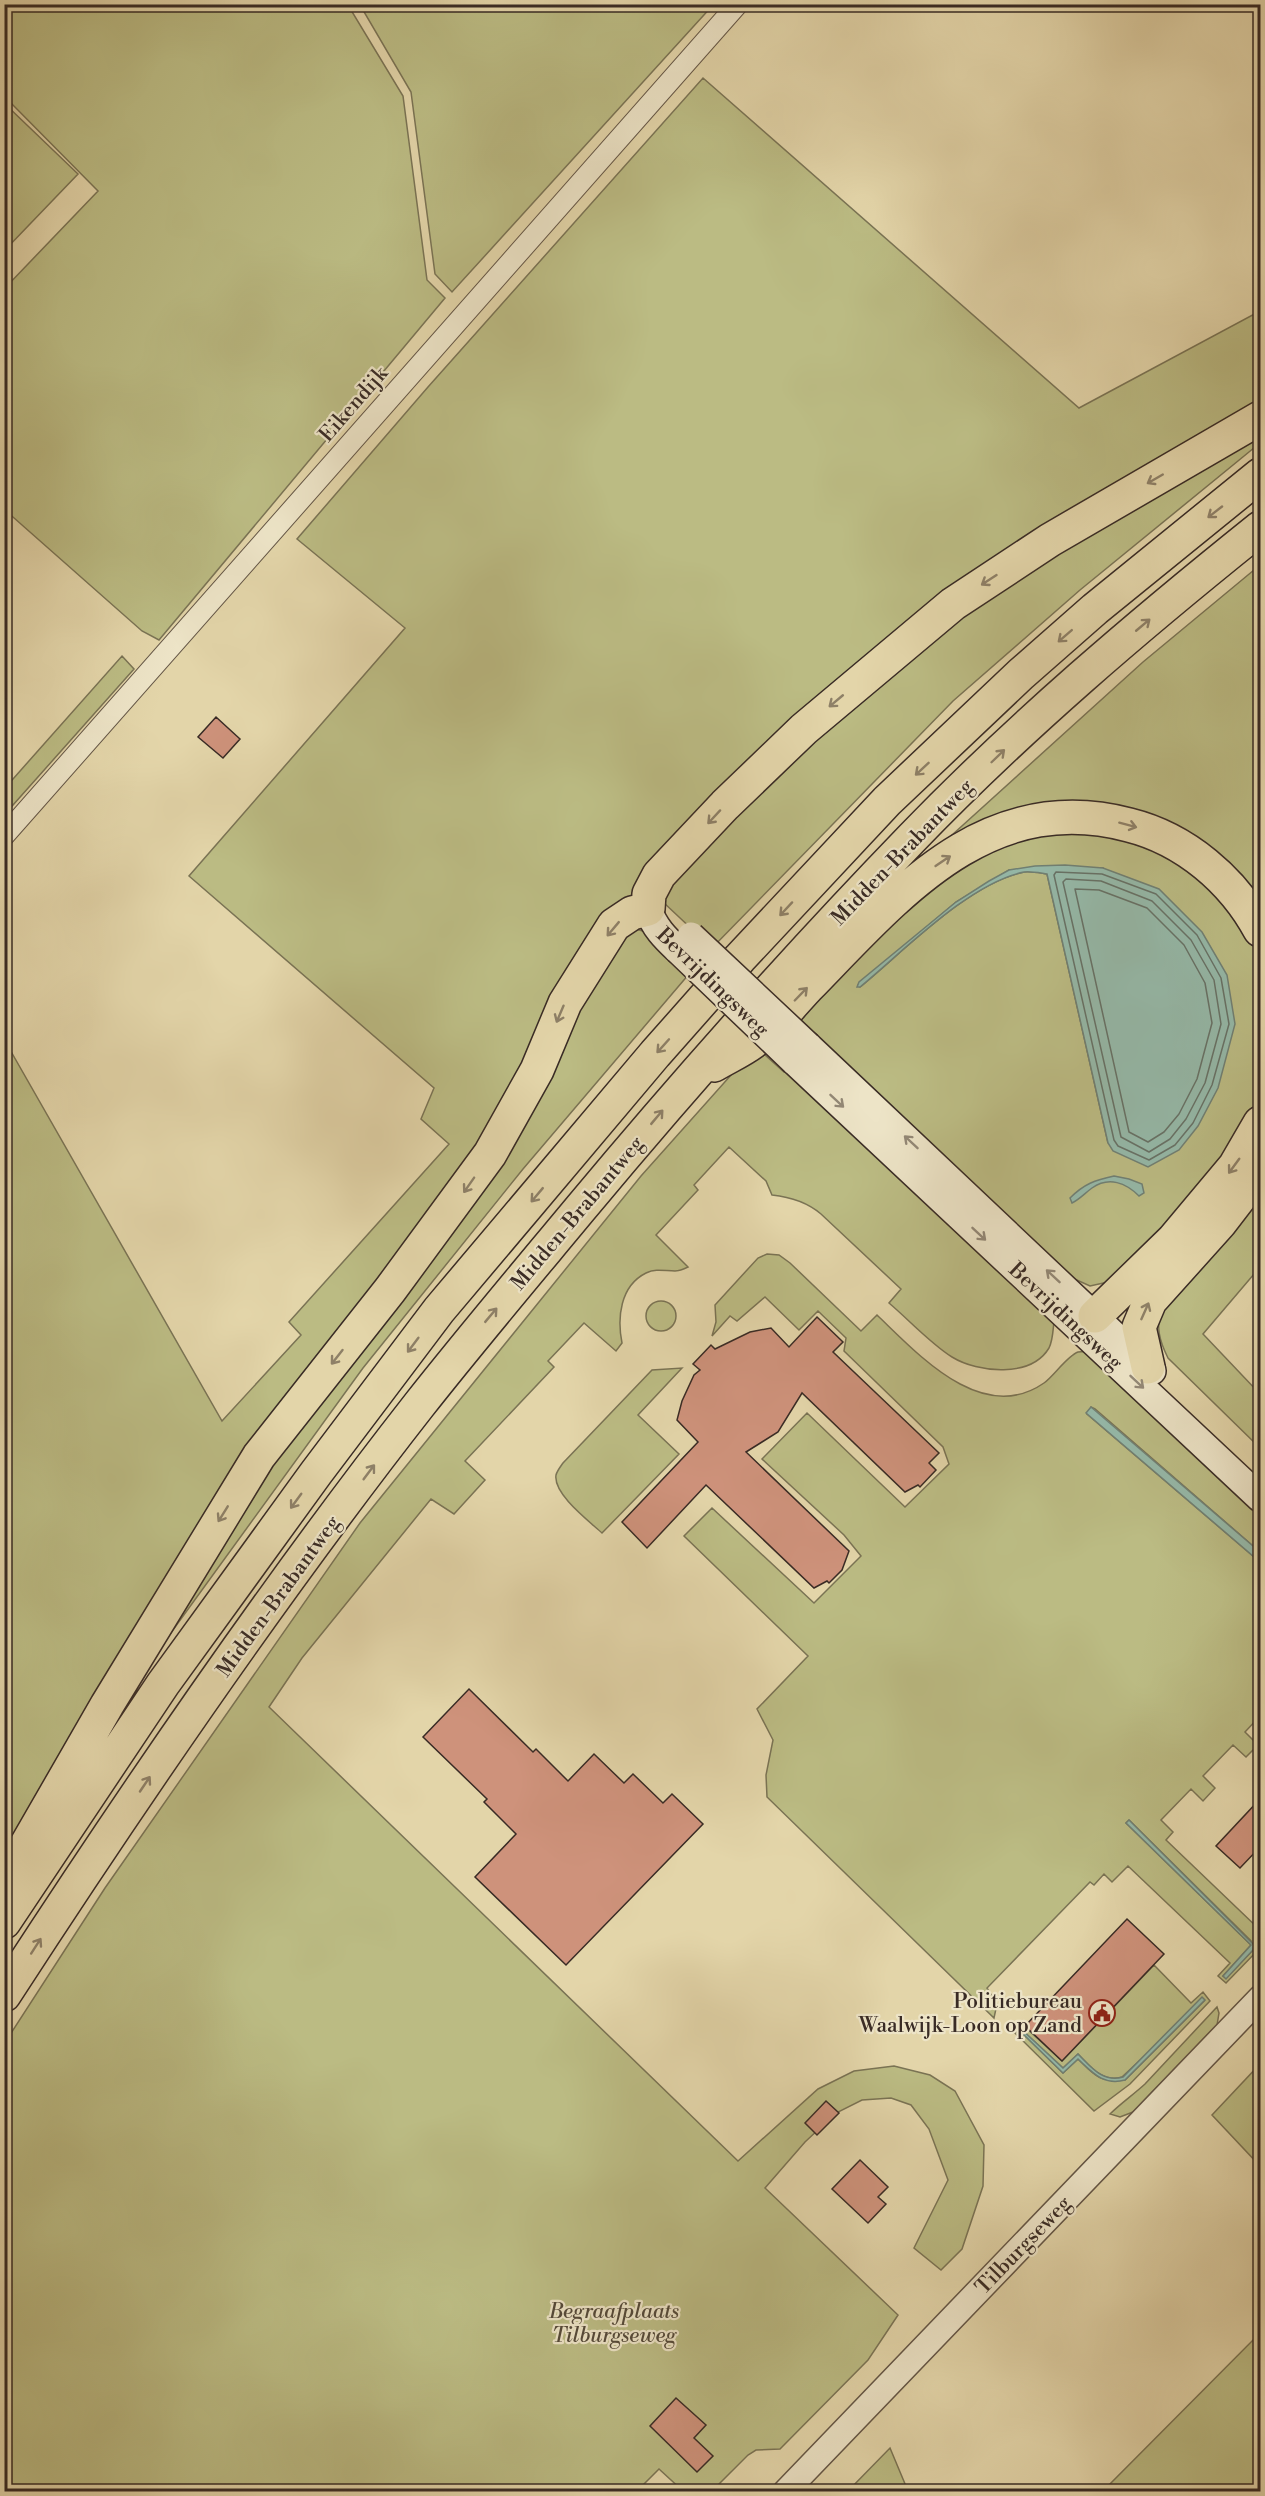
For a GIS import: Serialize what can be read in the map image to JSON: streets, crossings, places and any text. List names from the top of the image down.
{
  "streets": {
    "highway": ["Midden-Brabantweg"],
    "main road": ["Bevrijdingsweg"],
    "street": ["Eikendijk", "Tilburgseweg"]
  },
  "parks": ["Begraafplaats Tilburgseweg"],
  "places": {
    "public building": ["Politiebureau Waalwijk-Loon op Zand"]
  }
}
